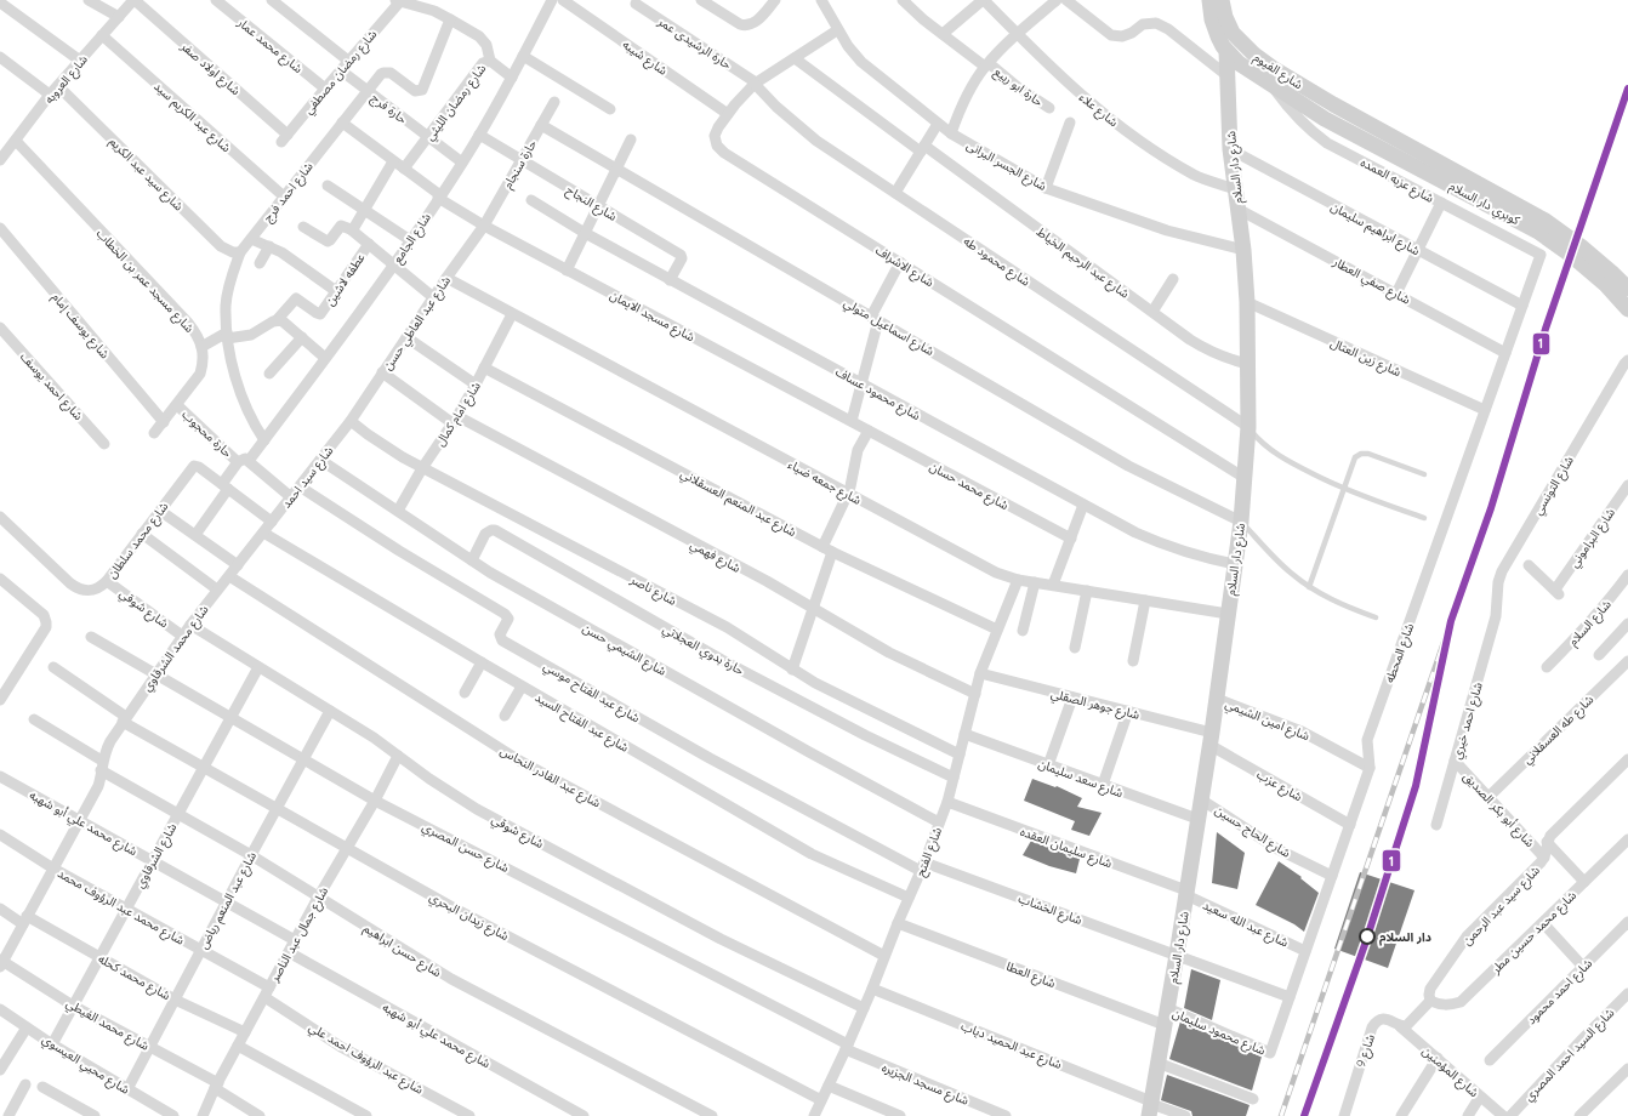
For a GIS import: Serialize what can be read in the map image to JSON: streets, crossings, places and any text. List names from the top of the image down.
{
  "streets": {
    "main road": ["شارع الفيوم", "شارع دار السلام", "كوبري دار السلام"],
    "street": [
      "حارة الرشيدى عمر",
      "شارع محمد عمار",
      "شارع شيبه",
      "شارع اولاد صفر",
      "شارع رمضان مصطفي",
      "شارع العروبه",
      "حارة ابو ربيع",
      "شارع رمضان الليثي",
      "حارة فرج",
      "شارع علاء",
      "شارع عبد الكريم سيد",
      "حارة سنجام",
      "شارع الجسر البرانى",
      "شارع سيد عبد الكريم",
      "شارع عزبه العمده",
      "شارع احمد فرج",
      "شارع النجاح",
      "شارع ابراهيم سليمان",
      "شارع الجامع",
      "شارع محمود طه",
      "شارع عبد الرحيم الخياط",
      "شارع الاشراف",
      "عطفه لاشين",
      "شارع مسجد عمر بن الخطاب",
      "شارع صفي العطار",
      "شارع مسجد الايمان",
      "شارع عبد العاطي حسن",
      "شارع يوسف إمام",
      "شارع اسماعيل متولي",
      "شارع زين العتال",
      "شارع احمد يوسف",
      "شارع محمود عساف",
      "شارع امام كمال",
      "حارة محجوب",
      "شارع سيد احمد",
      "شارع جمعه ضياء",
      "شارع محمد حسان",
      "شارع التونسي",
      "شارع عبد المنعم العسقلاني",
      "شارع البراموني",
      "شارع محمد سلطان",
      "شارع فهمي",
      "شارع ناصر",
      "شارع شوقي",
      "شارع السلام",
      "شارع محمد الشرقاوي",
      "شارع الشيمي حسن",
      "حارة بدوي العجلاتي",
      "شارع المحطه",
      "شارع عبد الفتاح موسي",
      "شارع جوهر الصقلي",
      "شارع امين الشيمي",
      "شارع احمد خيري",
      "شارع عبد الفتاح السيد",
      "شارع طه العسقلاني",
      "شارع عبد القادر النحاس",
      "شارع سعد سليمان",
      "شارع عزب",
      "شارع أبو بكر الصديق",
      "شارع محمد علي أبو شهبه",
      "شارع الحاج حسين",
      "شارع حسن المصري",
      "شارع سليمان العقده",
      "شارع الفتح",
      "شارع الشرقاوي",
      "شارع عبد المنعم رياض",
      "شارع سيد عبد الرحمن",
      "شارع محمد عبد الرؤوف محمد",
      "شارع الخشاب",
      "شارع زيدان البحري",
      "شارع عبد الله سعيد",
      "شارع محمد حسين مطر",
      "شارع جمال عبد الناصر",
      "شارع حسن ابراهيم",
      "شارع العطا",
      "شارع محمد كحله",
      "شارع احمد محمود",
      "شارع محمد الغيطي",
      "شارع محمود سليمان",
      "شارع عبد الحميد دياب",
      "شارع 9",
      "شارع السيد احمد المصري",
      "شارع عبد الرؤوف احمد علي",
      "شارع محيي العيسوي",
      "شارع المؤمنين",
      "شارع مسجد الجزيره"
    ]
  },
  "crossings": [
    ["حارة الرشيدى عمر", "شارع محمود طه"],
    ["حارة الرشيدى عمر", "شارع الاشراف"],
    ["شارع محمد عمار", "شارع رمضان مصطفي"],
    ["شارع شيبه", "شارع الاشراف"],
    ["شارع اولاد صفر", "شارع رمضان مصطفي"],
    ["شارع اولاد صفر", "شارع العروبه"],
    ["شارع الفيوم", "شارع دار السلام"],
    ["شارع الفيوم", "شارع عزبه العمده"],
    ["شارع الفيوم", "كوبري دار السلام"],
    ["شارع رمضان مصطفي", "حارة فرج"],
    ["شارع العروبه", "شارع عبد الكريم سيد"],
    ["شارع العروبه", "شارع سيد عبد الكريم"],
    ["شارع العروبه", "شارع مسجد عمر بن الخطاب"],
    ["شارع رمضان الليثي", "حارة فرج"],
    ["شارع رمضان الليثي", "شارع الجامع"],
    ["شارع رمضان الليثي", "شارع مسجد الايمان"],
    ["حارة فرج", "شارع احمد فرج"],
    ["حارة فرج", "شارع الجامع"],
    ["شارع علاء", "شارع دار السلام"],
    ["شارع عبد الكريم سيد", "شارع احمد فرج"],
    ["حارة سنجام", "شارع النجاح"],
    ["حارة سنجام", "شارع مسجد الايمان"],
    ["حارة سنجام", "شارع عبد العاطي حسن"],
    ["حارة سنجام", "شارع اسماعيل متولي"],
    ["شارع الجسر البرانى", "شارع دار السلام"],
    ["شارع الجسر البرانى", "شارع الاشراف"],
    ["شارع دار السلام", "شارع ابراهيم سليمان"],
    ["شارع دار السلام", "شارع محمود طه"],
    ["شارع دار السلام", "شارع عبد الرحيم الخياط"],
    ["شارع دار السلام", "شارع الاشراف"],
    ["شارع دار السلام", "شارع صفي العطار"],
    ["شارع دار السلام", "شارع اسماعيل متولي"],
    ["شارع دار السلام", "شارع زين العتال"],
    ["شارع دار السلام", "شارع محمود عساف"],
    ["شارع دار السلام", "شارع جمعه ضياء"],
    ["شارع دار السلام", "شارع جوهر الصقلي"],
    ["شارع دار السلام", "شارع امين الشيمي"],
    ["شارع دار السلام", "شارع سعد سليمان"],
    ["شارع دار السلام", "شارع عزب"],
    ["شارع دار السلام", "شارع الحاج حسين"],
    ["شارع دار السلام", "شارع سليمان العقده"],
    ["شارع دار السلام", "شارع الخشاب"],
    ["شارع دار السلام", "شارع عبد الله سعيد"],
    ["شارع دار السلام", "شارع العطا"],
    ["شارع دار السلام", "شارع محمود سليمان"],
    ["شارع دار السلام", "شارع عبد الحميد دياب"],
    ["شارع سيد عبد الكريم", "شارع احمد فرج"],
    ["شارع عزبه العمده", "شارع المحطه"],
    ["شارع احمد فرج", "شارع الجامع"],
    ["شارع احمد فرج", "شارع مسجد الايمان"],
    ["شارع النجاح", "شارع الجامع"],
    ["شارع النجاح", "شارع محمود عساف"],
    ["شارع ابراهيم سليمان", "شارع المحطه"],
    ["شارع الجامع", "شارع مسجد الايمان"],
    ["شارع الجامع", "حارة محجوب"],
    ["شارع الجامع", "شارع محمد سلطان"],
    ["شارع محمود طه", "شارع الاشراف"],
    ["شارع عبد الرحيم الخياط", "شارع الاشراف"],
    ["شارع مسجد عمر بن الخطاب", "شارع يوسف إمام"],
    ["شارع مسجد عمر بن الخطاب", "حارة محجوب"],
    ["شارع صفي العطار", "شارع المحطه"],
    ["شارع مسجد الايمان", "شارع عبد العاطي حسن"],
    ["شارع مسجد الايمان", "شارع محمد حسان"],
    ["شارع عبد العاطي حسن", "شارع سيد احمد"],
    ["شارع عبد العاطي حسن", "شارع جمعه ضياء"],
    ["شارع عبد العاطي حسن", "شارع فهمي"],
    ["شارع عبد العاطي حسن", "شارع ناصر"],
    ["شارع زين العتال", "شارع المحطه"],
    ["شارع امام كمال", "شارع جمعه ضياء"],
    ["شارع امام كمال", "شارع عبد المنعم العسقلاني"],
    ["شارع امام كمال", "شارع فهمي"],
    ["شارع امام كمال", "شارع ناصر"],
    ["شارع امام كمال", "شارع الشيمي حسن"],
    ["حارة محجوب", "شارع سيد احمد"],
    ["شارع سيد احمد", "شارع محمد سلطان"],
    ["شارع سيد احمد", "شارع ناصر"],
    ["شارع سيد احمد", "شارع محمد الشرقاوي"],
    ["شارع سيد احمد", "شارع الشيمي حسن"],
    ["شارع سيد احمد", "شارع عبد الفتاح موسي"],
    ["شارع سيد احمد", "شارع عبد الفتاح السيد"],
    ["شارع جمعه ضياء", "شارع الفتح"],
    ["شارع التونسي", "شارع احمد خيري"],
    ["شارع عبد المنعم العسقلاني", "شارع الفتح"],
    ["شارع محمد سلطان", "شارع شوقي"],
    ["شارع فهمي", "شارع الفتح"],
    ["شارع ناصر", "شارع الفتح"],
    ["شارع شوقي", "شارع محمد الشرقاوي"],
    ["شارع شوقي", "شارع الفتح"],
    ["شارع شوقي", "شارع الشرقاوي"],
    ["شارع شوقي", "شارع عبد المنعم رياض"],
    ["شارع شوقي", "شارع جمال عبد الناصر"],
    ["شارع محمد الشرقاوي", "شارع عبد الفتاح السيد"],
    ["شارع محمد الشرقاوي", "شارع عبد القادر النحاس"],
    ["شارع محمد الشرقاوي", "شارع محمد علي أبو شهبه"],
    ["شارع محمد الشرقاوي", "شارع حسن المصري"],
    ["شارع محمد الشرقاوي", "شارع محمد عبد الرؤوف محمد"],
    ["شارع محمد الشرقاوي", "شارع زيدان البحري"],
    ["شارع محمد الشرقاوي", "شارع حسن ابراهيم"],
    ["شارع محمد الشرقاوي", "شارع محمد كحله"],
    ["شارع محمد الشرقاوي", "شارع محمد الغيطي"],
    ["شارع الشيمي حسن", "حارة بدوي العجلاتي"],
    ["شارع الشيمي حسن", "شارع الفتح"],
    ["حارة بدوي العجلاتي", "شارع الفتح"],
    ["شارع المحطه", "شارع امين الشيمي"],
    ["شارع المحطه", "شارع عزب"],
    ["شارع المحطه", "شارع الحاج حسين"],
    ["شارع المحطه", "شارع الخشاب"],
    ["شارع المحطه", "شارع عبد الله سعيد"],
    ["شارع المحطه", "شارع محمود سليمان"],
    ["شارع عبد الفتاح موسي", "شارع الفتح"],
    ["شارع عبد الفتاح موسي", "شارع الخشاب"],
    ["شارع جوهر الصقلي", "شارع عزب"],
    ["شارع جوهر الصقلي", "شارع الفتح"],
    ["شارع احمد خيري", "شارع أبو بكر الصديق"],
    ["شارع عبد الفتاح السيد", "شارع الفتح"],
    ["شارع طه العسقلاني", "شارع أبو بكر الصديق"],
    ["شارع عبد القادر النحاس", "شارع الفتح"],
    ["شارع سعد سليمان", "شارع الفتح"],
    ["شارع أبو بكر الصديق", "شارع سيد عبد الرحمن"],
    ["شارع محمد علي أبو شهبه", "شارع الشرقاوي"],
    ["شارع محمد علي أبو شهبه", "شارع عبد المنعم رياض"],
    ["شارع محمد علي أبو شهبه", "شارع جمال عبد الناصر"],
    ["شارع حسن المصري", "شارع الفتح"],
    ["شارع حسن المصري", "شارع الشرقاوي"],
    ["شارع حسن المصري", "شارع عبد المنعم رياض"],
    ["شارع حسن المصري", "شارع جمال عبد الناصر"],
    ["شارع حسن المصري", "شارع مسجد الجزيره"],
    ["شارع سليمان العقده", "شارع الفتح"],
    ["شارع سليمان العقده", "شارع عبد الله سعيد"],
    ["شارع الفتح", "شارع الخشاب"],
    ["شارع الفتح", "شارع زيدان البحري"],
    ["شارع الفتح", "شارع العطا"],
    ["شارع الفتح", "شارع عبد الحميد دياب"],
    ["شارع الفتح", "شارع مسجد الجزيره"],
    ["شارع الشرقاوي", "شارع محمد عبد الرؤوف محمد"],
    ["شارع الشرقاوي", "شارع زيدان البحري"],
    ["شارع الشرقاوي", "شارع حسن ابراهيم"],
    ["شارع الشرقاوي", "شارع محمد كحله"],
    ["شارع الشرقاوي", "شارع محمد الغيطي"],
    ["شارع الشرقاوي", "شارع محيي العيسوي"],
    ["شارع عبد المنعم رياض", "شارع محمد عبد الرؤوف محمد"],
    ["شارع عبد المنعم رياض", "شارع زيدان البحري"],
    ["شارع عبد المنعم رياض", "شارع حسن ابراهيم"],
    ["شارع عبد المنعم رياض", "شارع محمد كحله"],
    ["شارع عبد المنعم رياض", "شارع محمد الغيطي"],
    ["شارع عبد المنعم رياض", "شارع محيي العيسوي"],
    ["شارع سيد عبد الرحمن", "شارع محمد حسين مطر"],
    ["شارع محمد عبد الرؤوف محمد", "شارع جمال عبد الناصر"],
    ["شارع محمد عبد الرؤوف محمد", "شارع عبد الرؤوف احمد علي"],
    ["شارع زيدان البحري", "شارع جمال عبد الناصر"],
    ["شارع جمال عبد الناصر", "شارع حسن ابراهيم"],
    ["شارع جمال عبد الناصر", "شارع محمد كحله"],
    ["شارع جمال عبد الناصر", "شارع محمد الغيطي"],
    ["شارع جمال عبد الناصر", "شارع عبد الرؤوف احمد علي"],
    ["شارع 9", "شارع المؤمنين"]
  ],
  "places": ["دار السلام"],
  "lines": ["transit line 1"]
}
